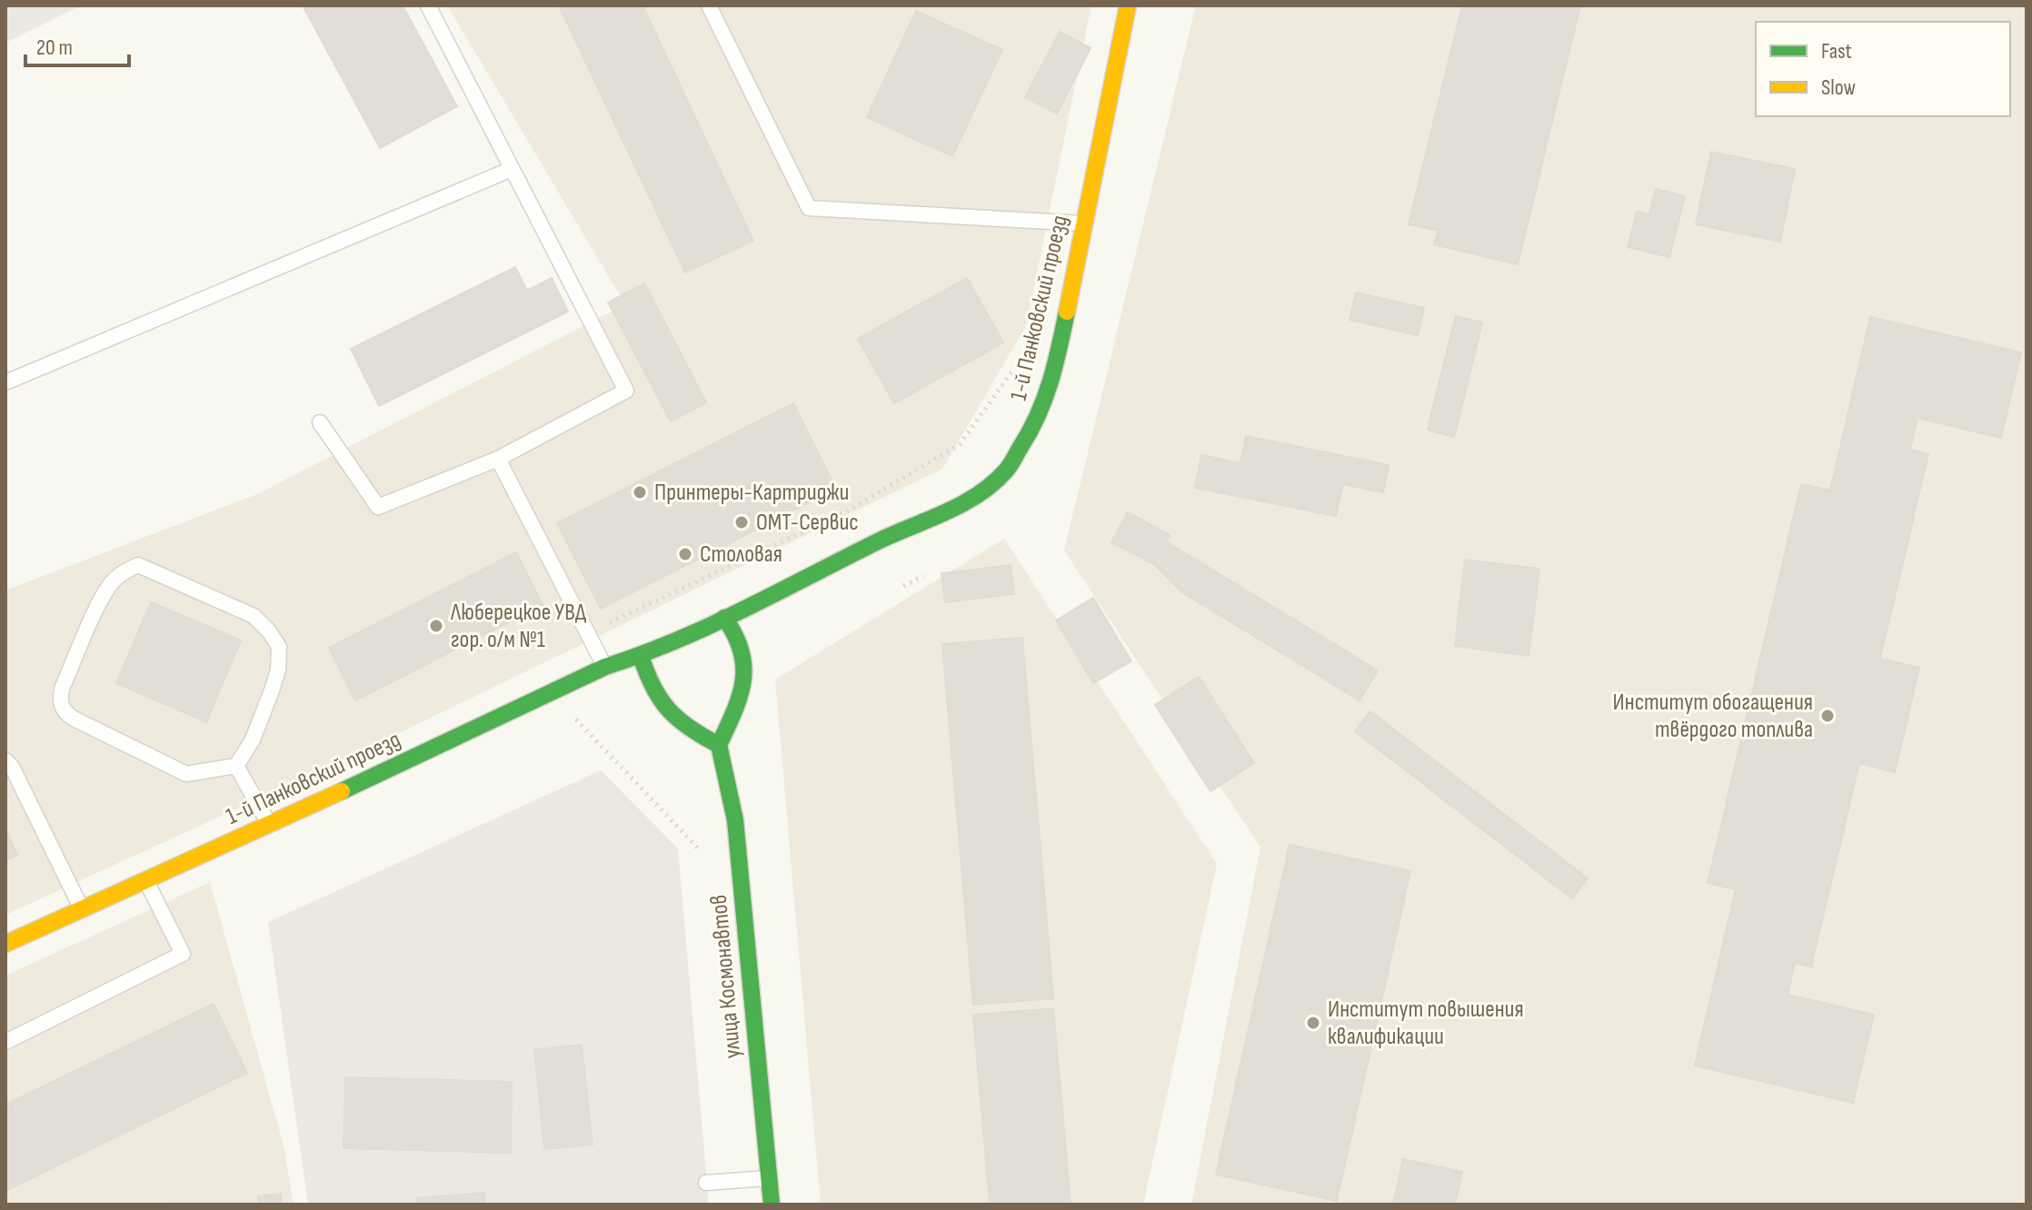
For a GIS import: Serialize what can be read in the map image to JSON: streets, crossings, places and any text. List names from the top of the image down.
{
  "streets": {
    "street": ["1-й Панковский проезд", "улица Космонавтов"]
  },
  "places": [
    "Принтеры-Картриджи",
    "ОМТ-Сервис",
    "Столовая",
    "Люберецкое УВД гор. о/м №1",
    "Институт обогащения твёрдого топлива",
    "Институт повышения квалификации"
  ],
  "legend": ["Fast", "Slow"],
  "scale_bar": "20 m"
}
